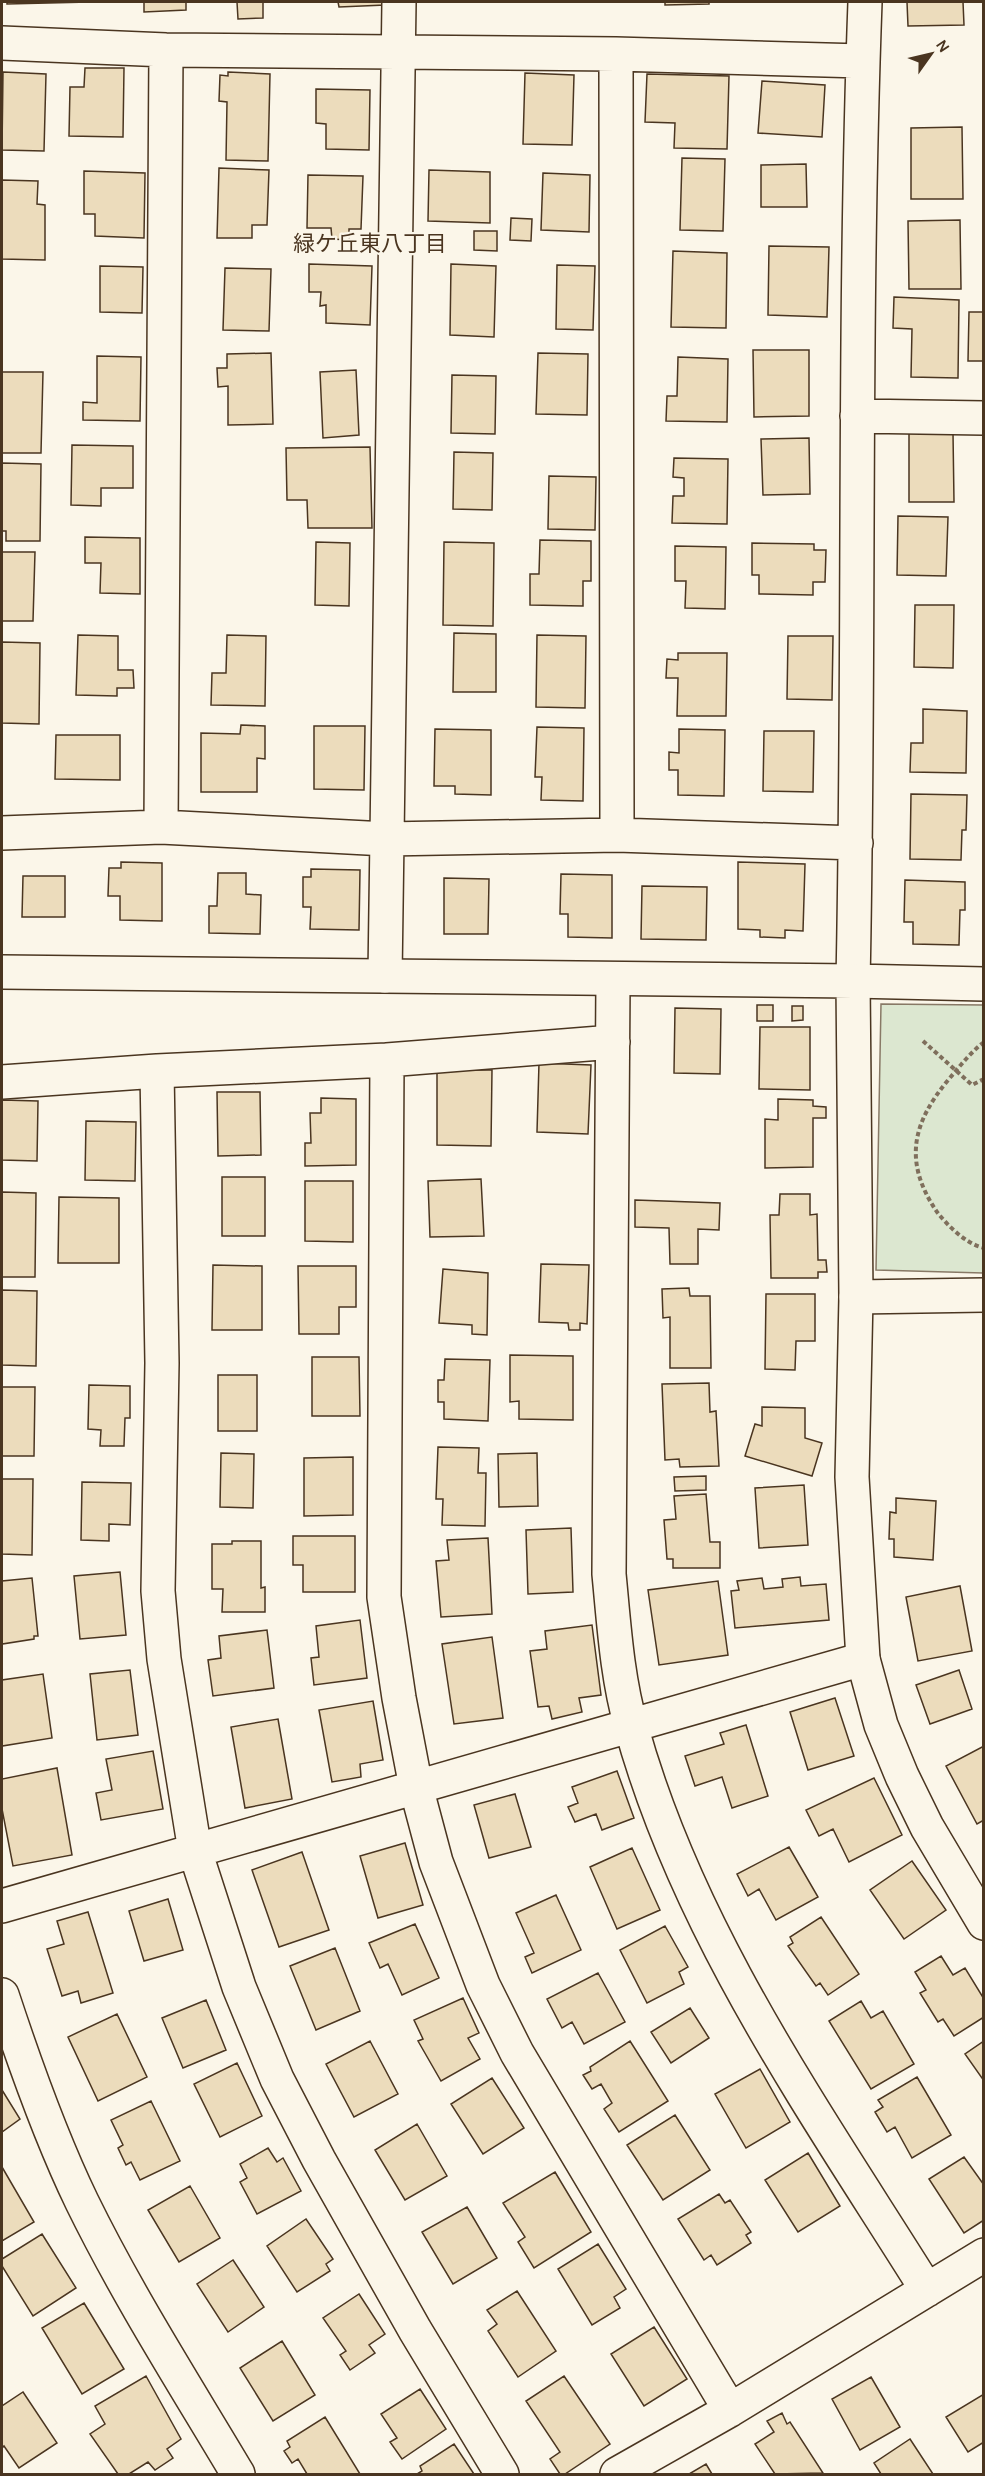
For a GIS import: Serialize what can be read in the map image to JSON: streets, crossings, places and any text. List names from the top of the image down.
{
  "districts": ["緑ケ丘東八丁目"],
  "north": "top right"
}
